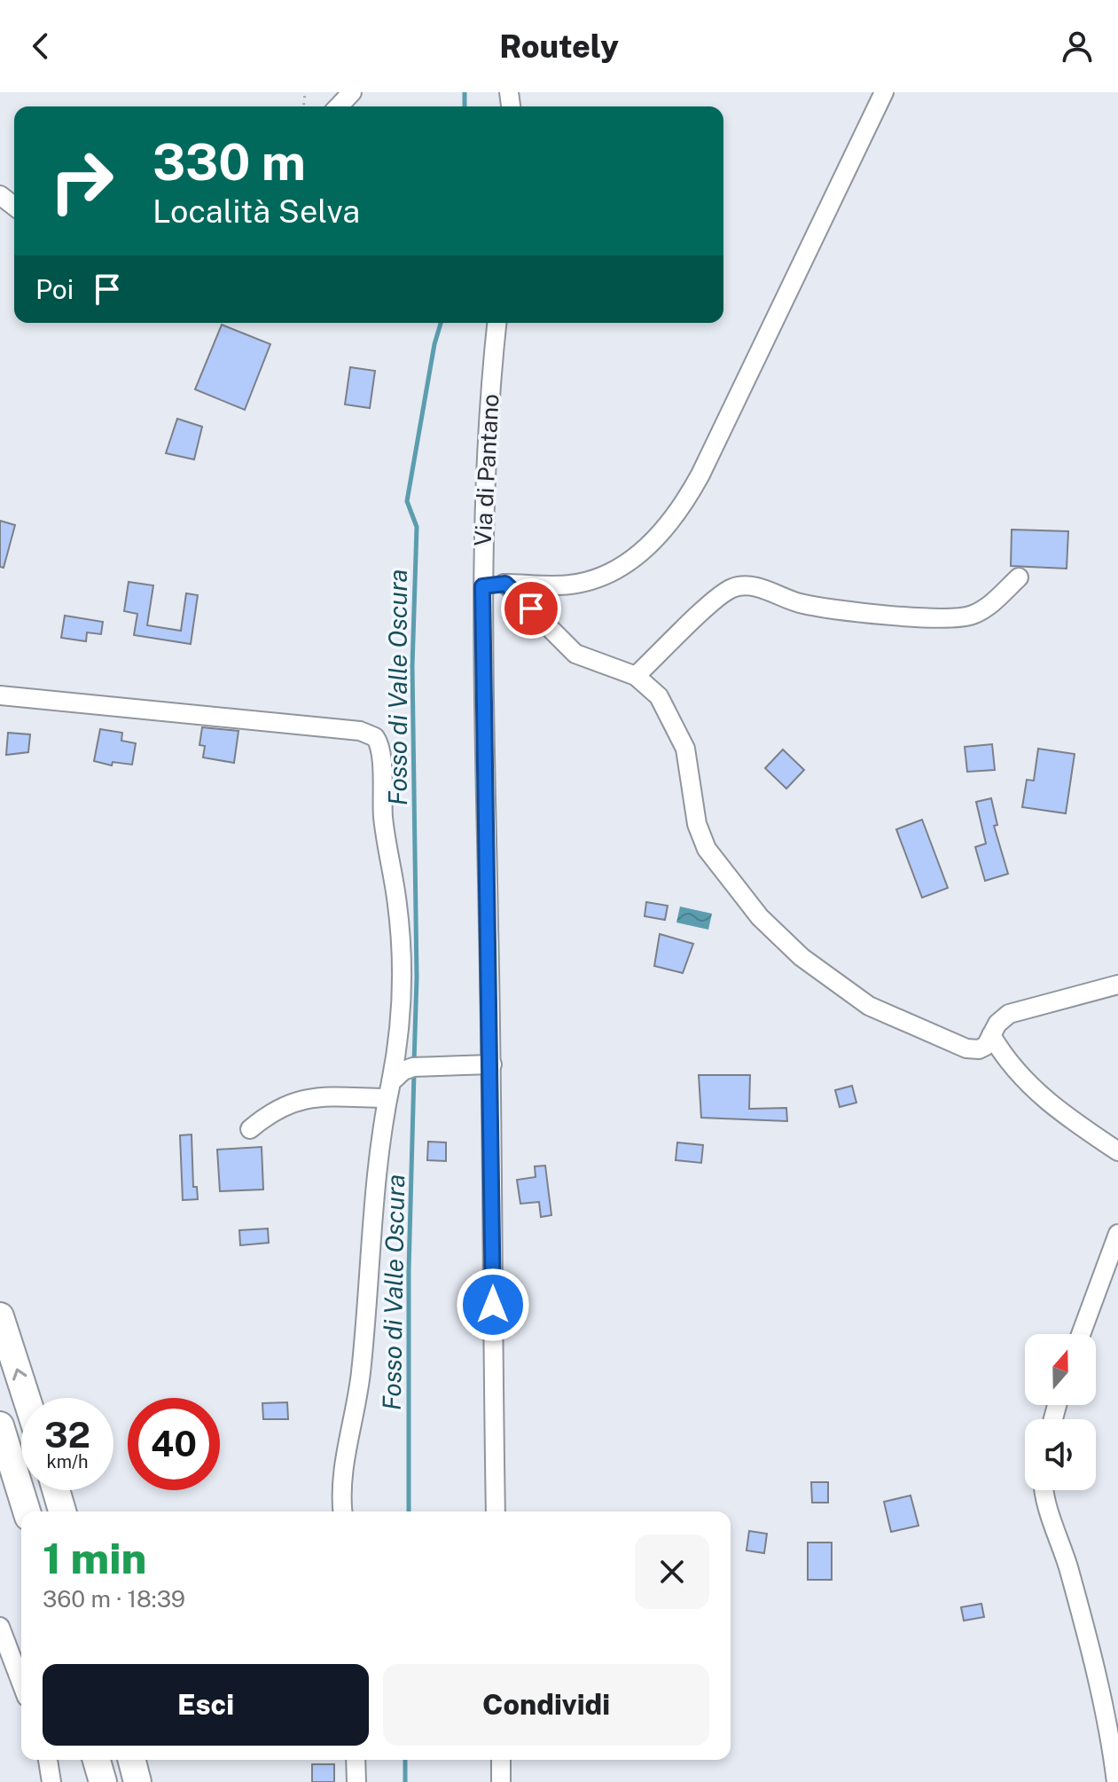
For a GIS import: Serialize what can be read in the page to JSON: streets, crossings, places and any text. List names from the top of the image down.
{
  "streets": {
    "street": ["Via di Pantano"]
  },
  "water": ["Fosso di Valle Oscura"],
  "north": "top",
  "page": {
    "header": "Routely",
    "turn": ["330 m", "Località Selva"],
    "then": "Poi",
    "speed": "32 km/h",
    "limit": "40",
    "heading": ["1 min", "360 m · 18:39"],
    "buttons": ["Esci", "Condividi"]
  }
}
